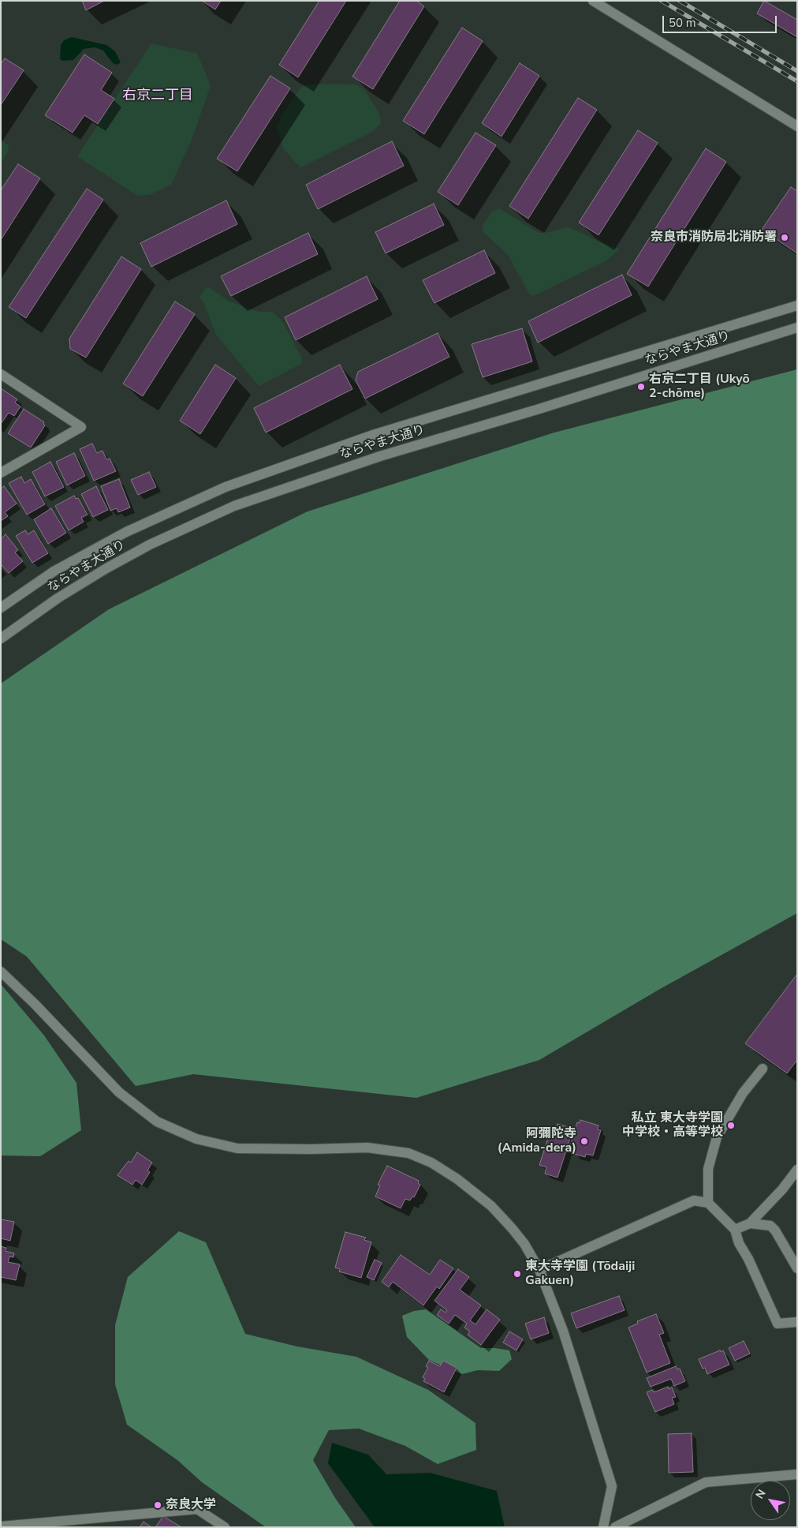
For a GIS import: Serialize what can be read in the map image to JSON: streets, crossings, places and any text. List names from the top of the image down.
{
  "streets": {
    "street": ["ならやま大通り"]
  },
  "districts": ["右京二丁目"],
  "places": [
    "奈良市消防局北消防署",
    "右京二丁目 (Ukyō 2-chōme)",
    "私立 東大寺学園 中学校・高等学校",
    "阿彌陀寺 (Amida-dera)",
    "東大寺学園 (Tōdaiji Gakuen)",
    "奈良大学"
  ],
  "scale_bar": "50 m",
  "north": "top left"
}
